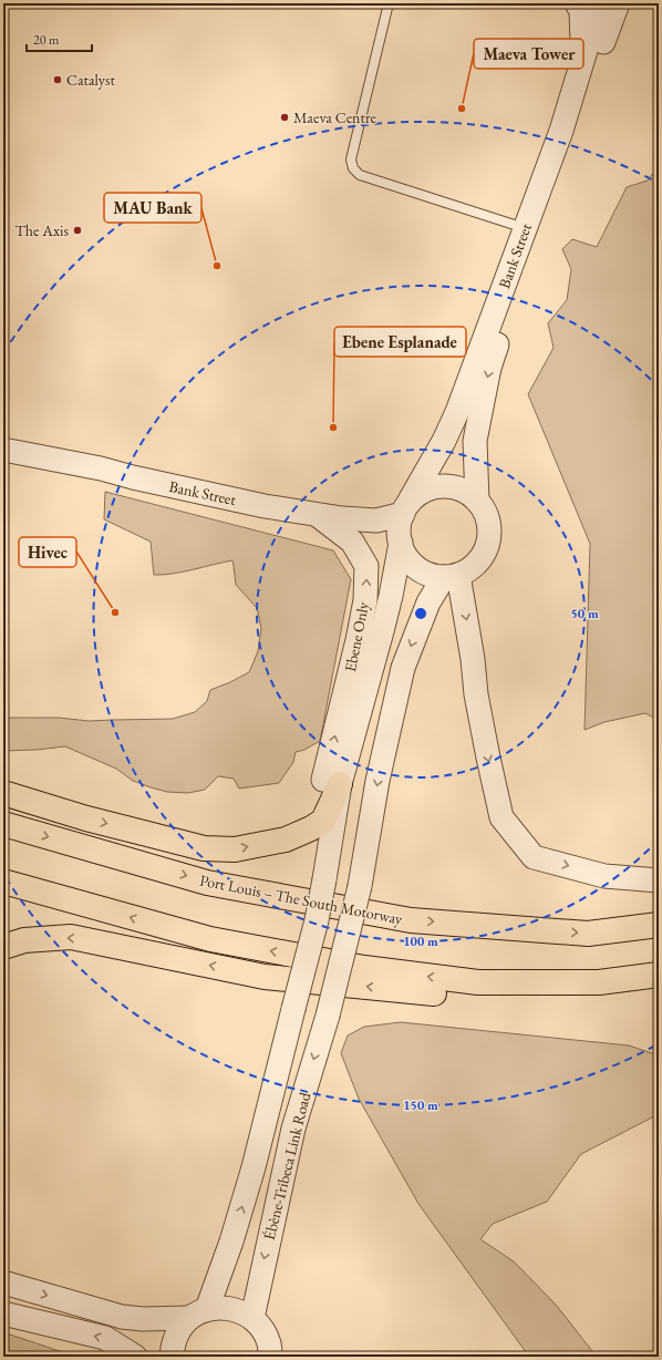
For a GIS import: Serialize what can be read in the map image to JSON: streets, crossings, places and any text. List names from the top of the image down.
{
  "streets": {
    "highway": ["Port Louis – The South Motorway"],
    "street": ["Bank Street", "Ebene Only", "Ébène-Tribeca Link Road"]
  },
  "crossings": [
    ["Bank Street", "Ebene Only"],
    ["Bank Street", "Ébène-Tribeca Link Road"],
    ["Ebene Only", "Ébène-Tribeca Link Road"]
  ],
  "places": [
    "Catalyst",
    "Maeva Tower",
    "Maeva Centre",
    "The Axis",
    "MAU Bank",
    "Ebene Esplanade",
    "Hivec"
  ],
  "scale_bar": "20 m",
  "rings": ["50 m", "100 m", "150 m"]
}
